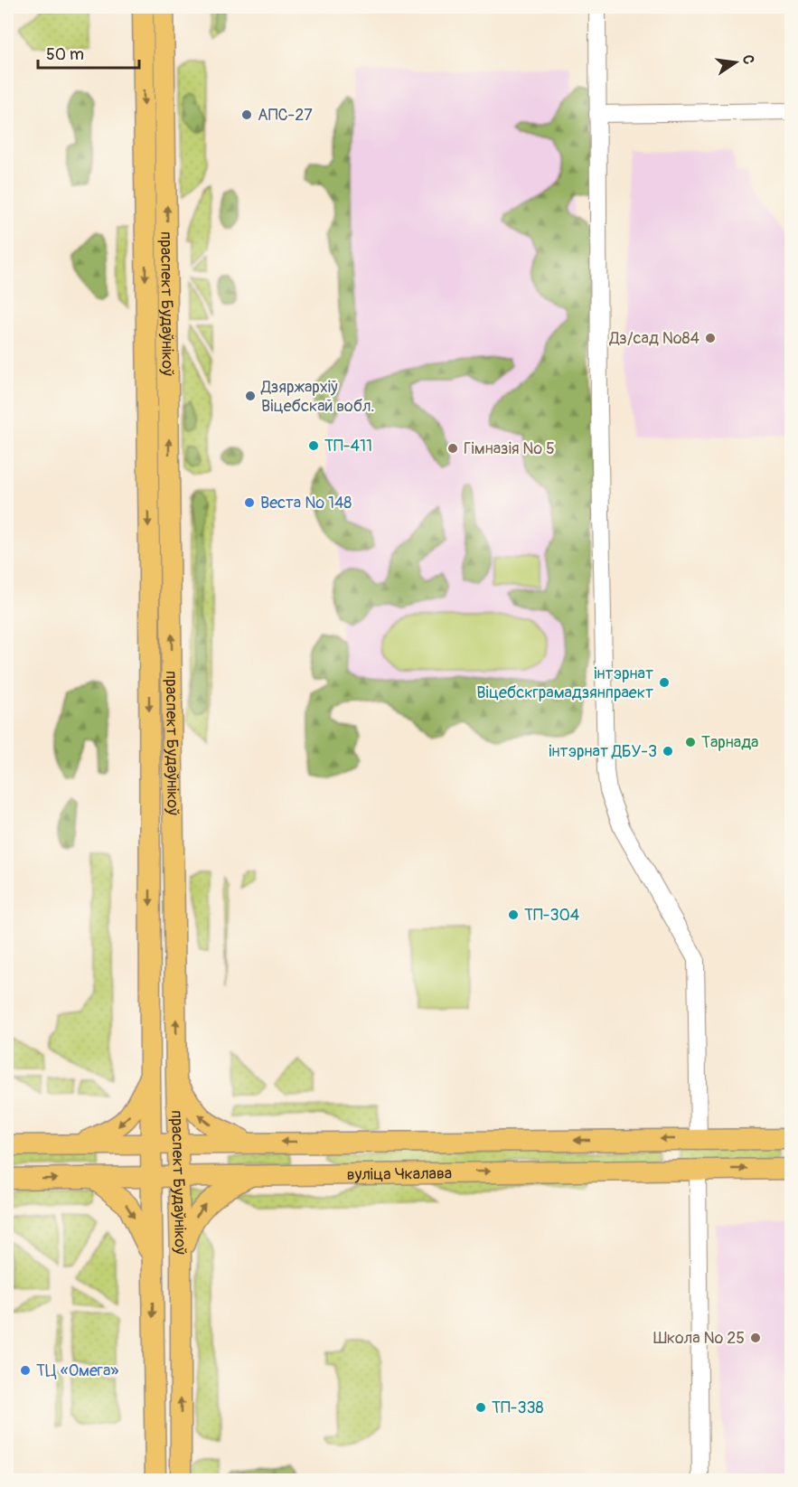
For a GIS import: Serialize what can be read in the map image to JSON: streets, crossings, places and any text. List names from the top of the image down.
{
  "streets": {
    "main road": ["праспект Будаўнікоў", "вуліца Чкалава"]
  },
  "crossings": [
    ["праспект Будаўнікоў", "вуліца Чкалава"]
  ],
  "places": [
    "АПС-27",
    "Дз/сад №84",
    "Дзяржархіў Віцебскай вобл.",
    "ТП-411",
    "Гімназія № 5",
    "Веста № 148",
    "інтэрнат Віцебскграмадзянпраект",
    "Тарнада",
    "інтэрнат ДБУ-3",
    "ТП-304",
    "Школа № 25",
    "ТЦ «Омега»",
    "ТП-338"
  ],
  "scale_bar": "50 m",
  "north": "right"
}
